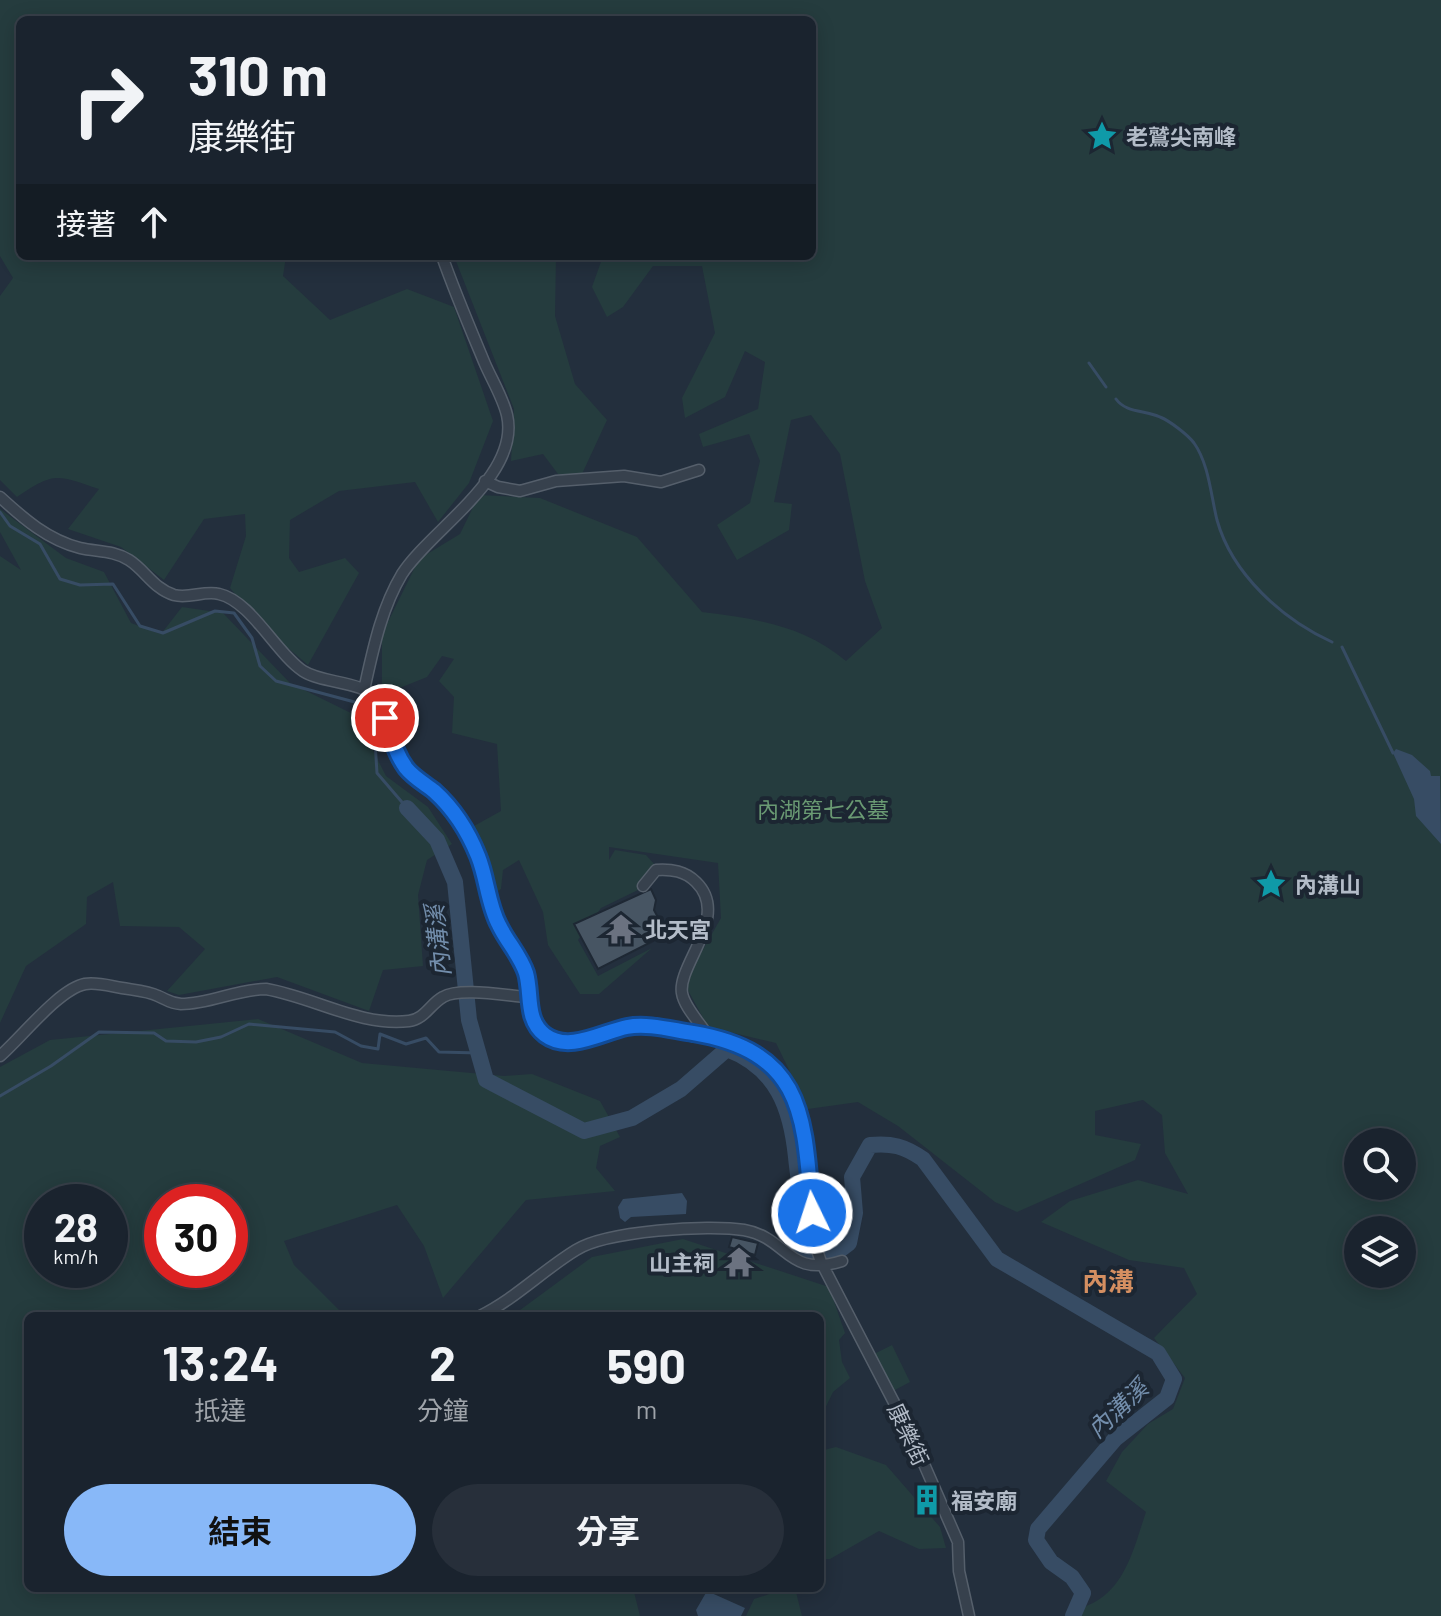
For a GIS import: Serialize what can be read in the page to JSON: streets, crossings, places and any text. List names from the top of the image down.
{
  "streets": {
    "street": ["康樂街"]
  },
  "districts": ["內溝"],
  "water": ["內溝溪"],
  "parks": ["內湖第七公墓"],
  "places": {
    "place": ["老鷲尖南峰", "內溝山"],
    "temple": ["北天宮", "山主祠"],
    "building": ["福安廟"]
  },
  "page": {
    "turn": ["310 m", "康樂街"],
    "then": "接著",
    "speed": "28 km/h",
    "limit": "30",
    "eta": [
      "13:24",
      "抵達",
      "2",
      "分鐘",
      "590",
      "m"
    ],
    "buttons": ["結束", "分享"]
  }
}
